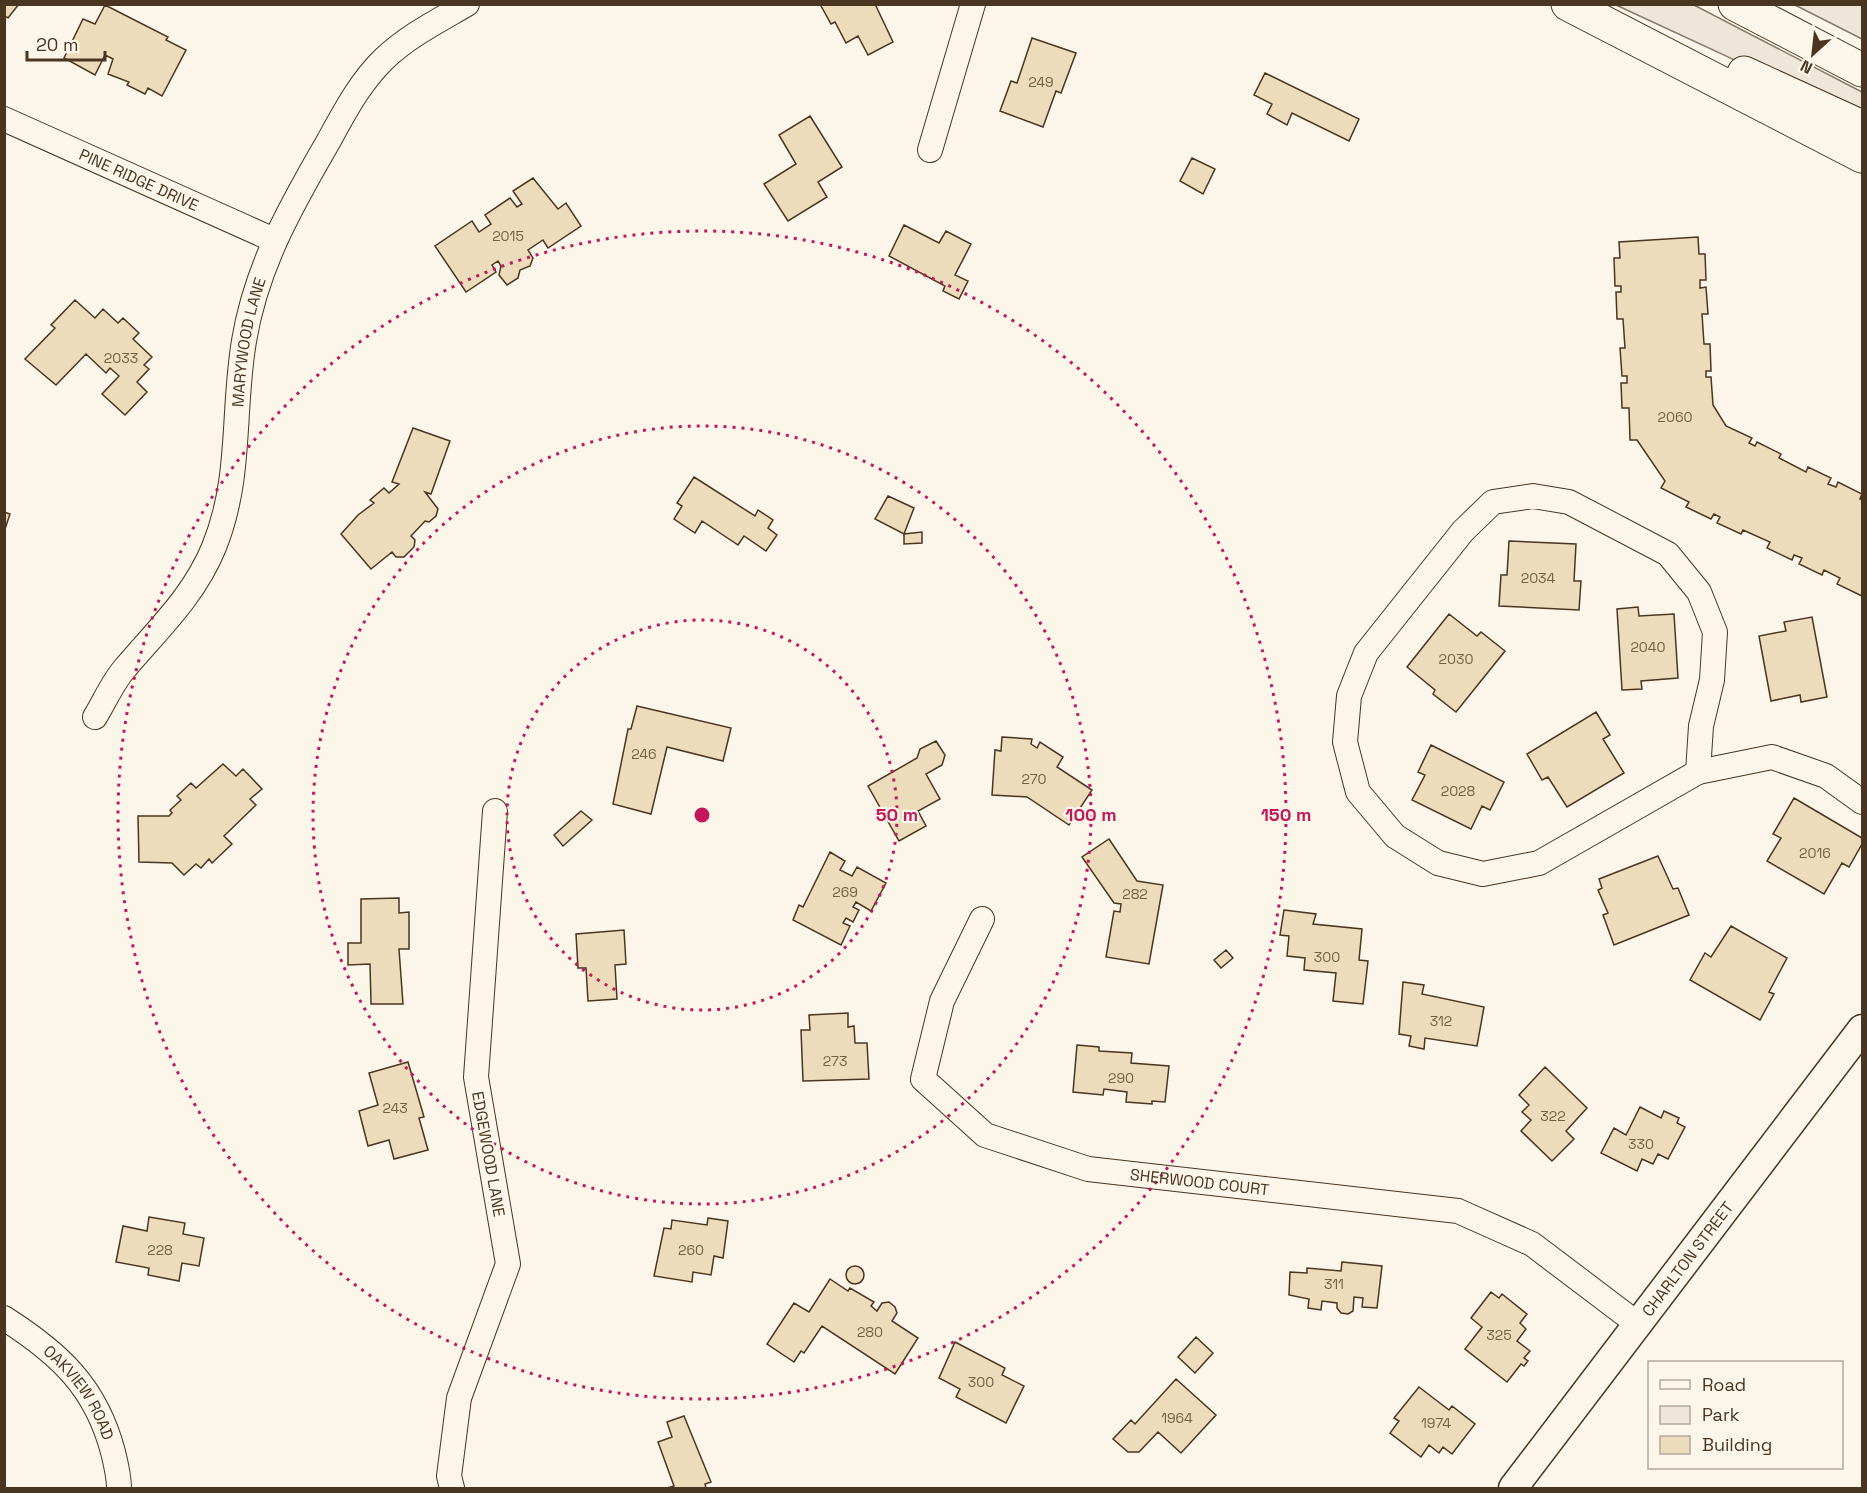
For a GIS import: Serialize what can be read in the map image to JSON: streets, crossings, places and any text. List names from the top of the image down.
{
  "streets": {
    "street": [
      "PINE RIDGE DRIVE",
      "MARYWOOD LANE",
      "EDGEWOOD LANE",
      "SHERWOOD COURT",
      "CHARLTON STREET",
      "OAKVIEW ROAD"
    ]
  },
  "crossings": [
    ["PINE RIDGE DRIVE", "MARYWOOD LANE"],
    ["SHERWOOD COURT", "CHARLTON STREET"]
  ],
  "house_numbers": [
    "249",
    "2015",
    "2033",
    "2060",
    "2034",
    "2040",
    "2030",
    "246",
    "270",
    "2028",
    "2016",
    "269",
    "282",
    "300",
    "312",
    "273",
    "290",
    "243",
    "322",
    "330",
    "228",
    "260",
    "311",
    "280",
    "325",
    "300",
    "1964",
    "1974"
  ],
  "legend": ["Road", "Park", "Building"],
  "scale_bar": "20 m",
  "north": "bottom left",
  "rings": ["50 m", "100 m", "150 m"]
}
